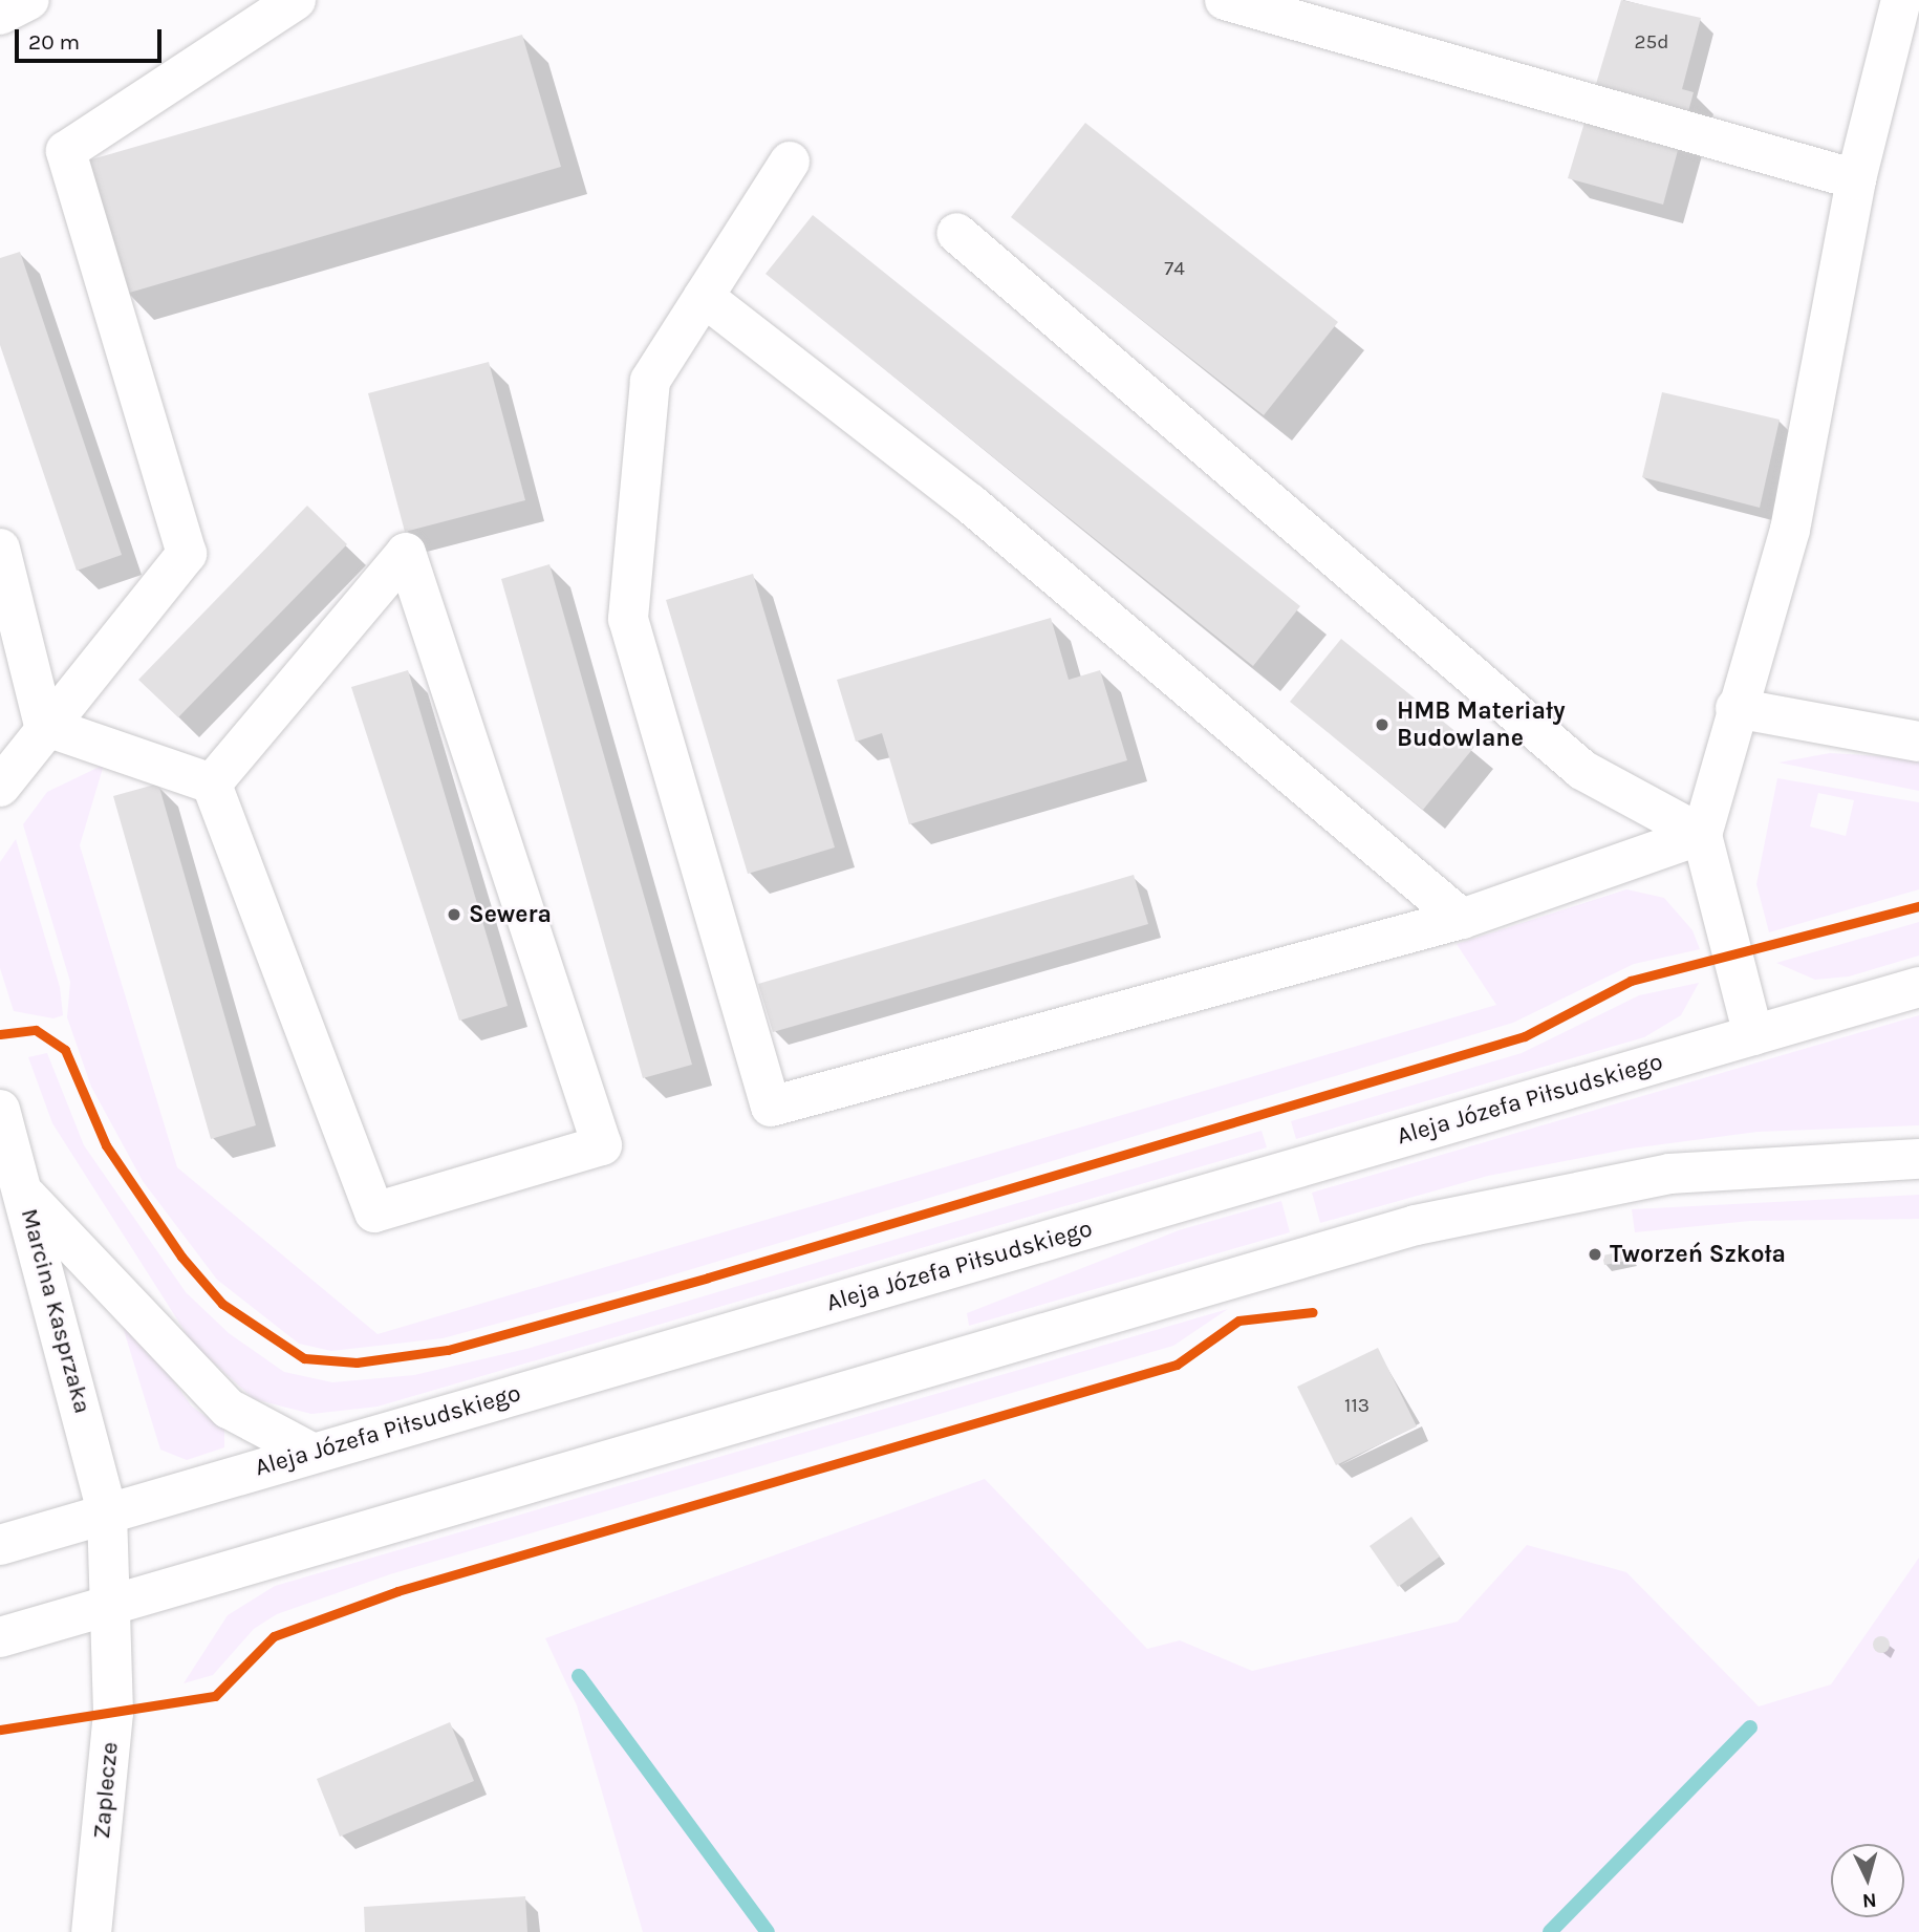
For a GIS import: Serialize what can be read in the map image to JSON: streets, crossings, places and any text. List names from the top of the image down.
{
  "streets": {
    "street": ["Aleja Józefa Piłsudskiego", "Marcina Kasprzaka", "Zaplecze"]
  },
  "crossings": [
    ["Aleja Józefa Piłsudskiego", "Marcina Kasprzaka"],
    ["Marcina Kasprzaka", "Zaplecze"]
  ],
  "places": ["HMB Materiały Budowlane", "Sewera", "Tworzeń Szkoła"],
  "house_numbers": ["25d", "74", "113"],
  "scale_bar": "20 m",
  "north": "bottom"
}
